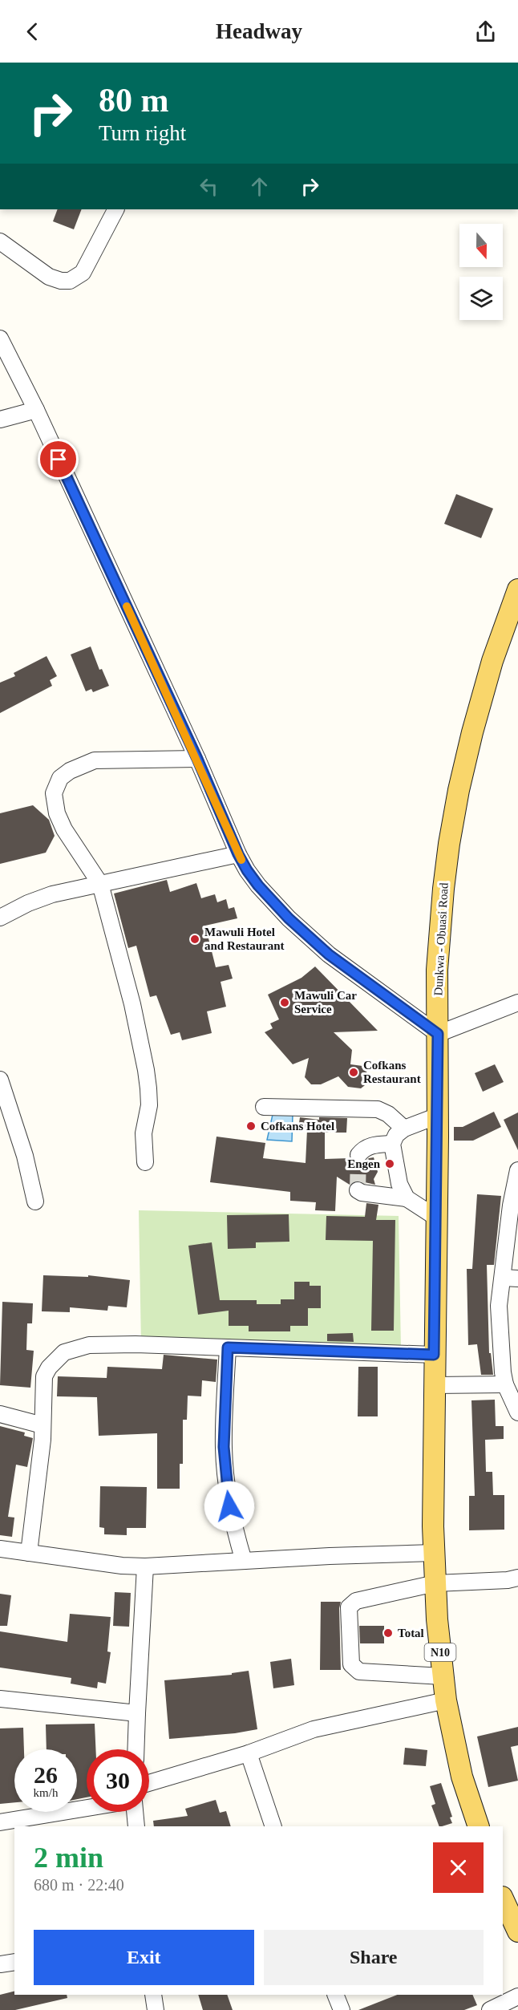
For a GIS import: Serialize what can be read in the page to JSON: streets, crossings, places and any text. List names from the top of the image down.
{
  "streets": {
    "main road": ["Dunkwa - Obuasi Road", "N10"]
  },
  "crossings": [
    ["Dunkwa - Obuasi Road", "N10"]
  ],
  "places": [
    "Mawuli Hotel and Restaurant",
    "Mawuli Car Service",
    "Cofkans Restaurant",
    "Cofkans Hotel",
    "Engen",
    "Total"
  ],
  "north": "bottom",
  "page": {
    "header": "Headway",
    "turn": ["80 m", "Turn right"],
    "speed": "26 km/h",
    "limit": "30",
    "heading": ["2 min", "680 m · 22:40"],
    "buttons": ["Exit", "Share"]
  }
}
